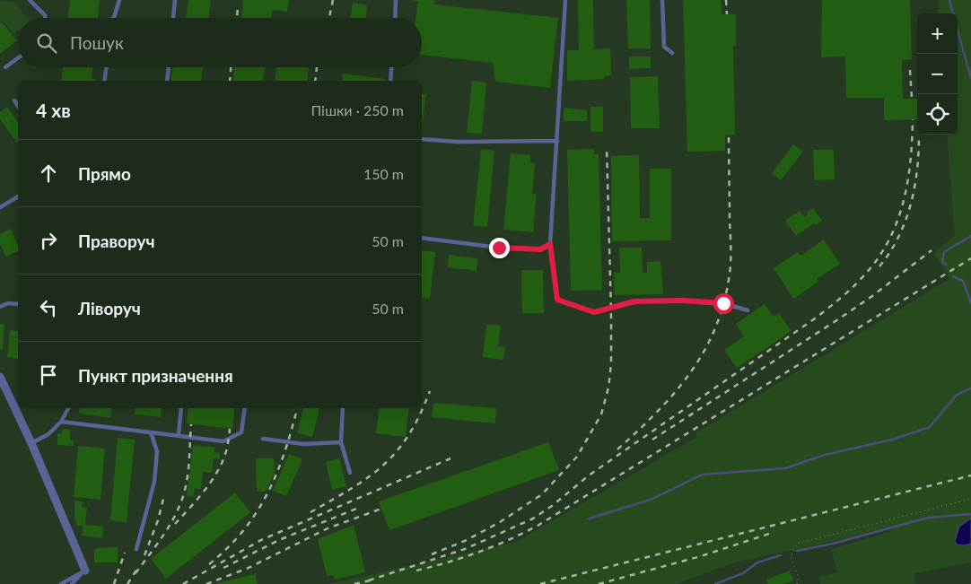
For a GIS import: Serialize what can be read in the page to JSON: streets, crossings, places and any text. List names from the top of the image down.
{
  "page": {
    "map_buttons": ["+", "−"],
    "search": "Пошук",
    "heading": ["4 хв", "Пішки · 250 m"],
    "list": [
      ["Прямо", "150 m"],
      ["Праворуч", "50 m"],
      ["Ліворуч", "50 m"],
      "Пункт призначення"
    ]
  }
}
